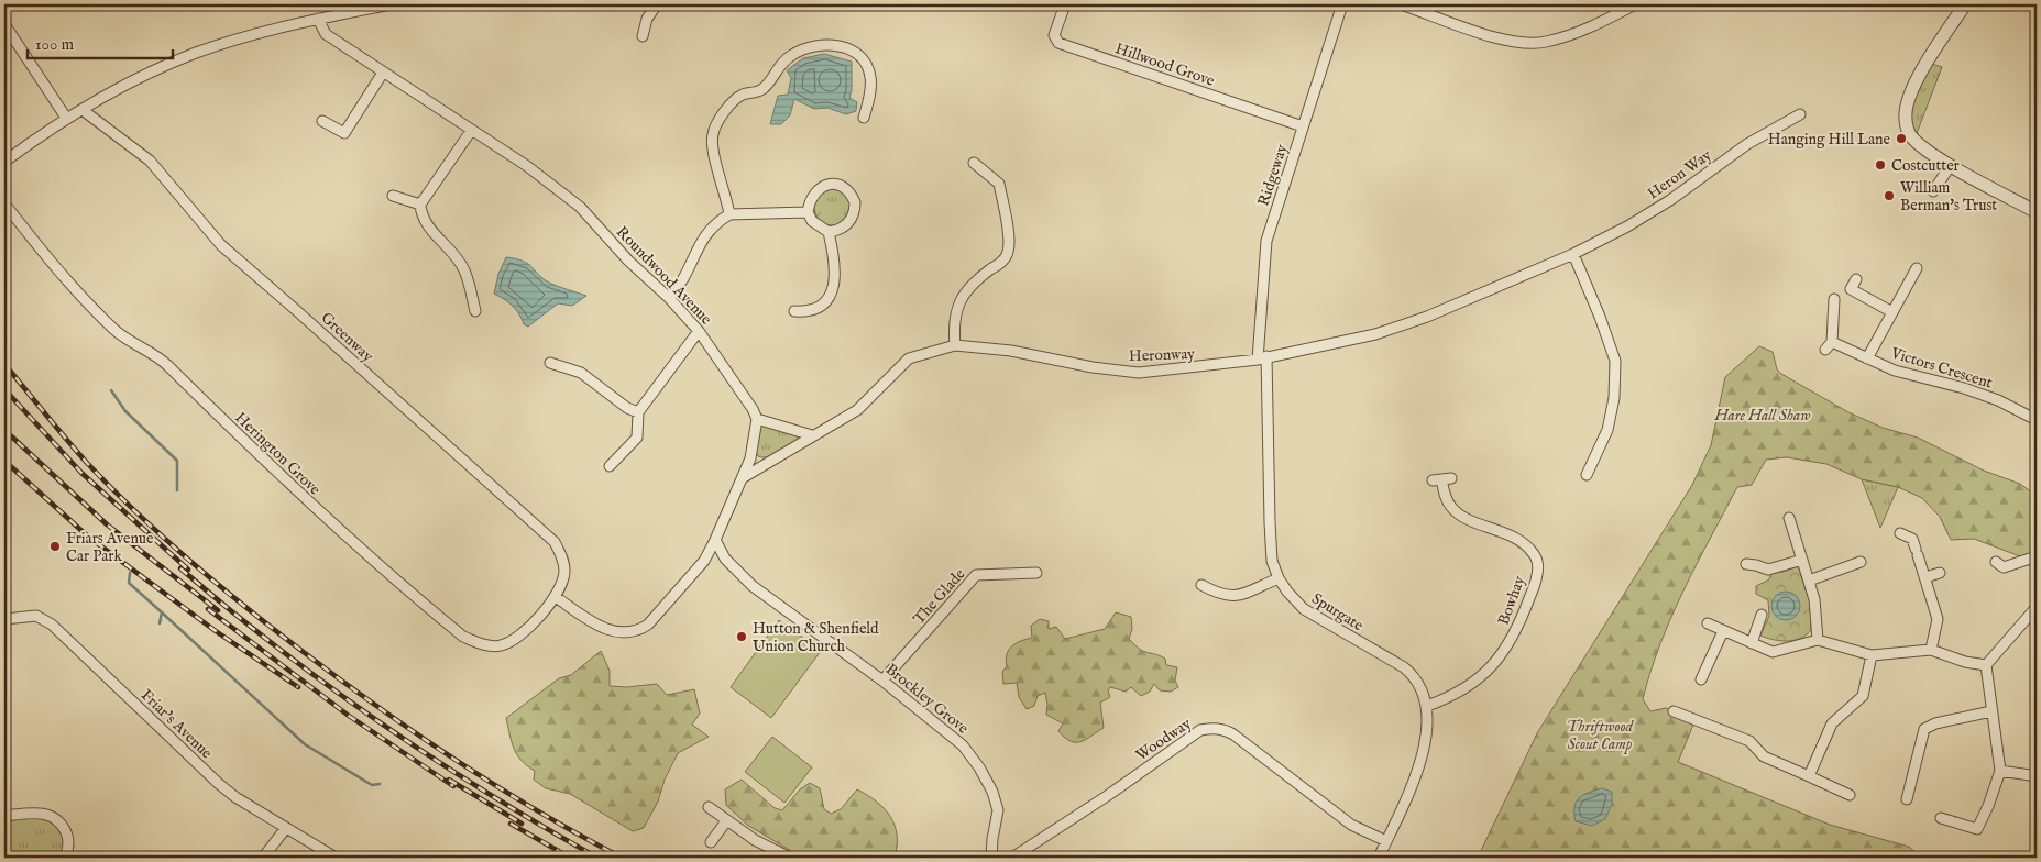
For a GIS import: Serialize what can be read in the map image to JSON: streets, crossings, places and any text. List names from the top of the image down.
{
  "streets": {
    "street": [
      "Hillwood Grove",
      "Heron Way",
      "Ridgeway",
      "Roundwood Avenue",
      "Greenway",
      "Heronway",
      "Victors Crescent",
      "Herington Grove",
      "The Glade",
      "Bowhay",
      "Spurgate",
      "Brockley Grove",
      "Friar's Avenue",
      "Woodway"
    ]
  },
  "crossings": [
    ["Hillwood Grove", "Ridgeway"],
    ["Heron Way", "Heronway"],
    ["Ridgeway", "Heronway"],
    ["Ridgeway", "Spurgate"],
    ["Greenway", "Herington Grove"],
    ["Heronway", "Spurgate"],
    ["The Glade", "Brockley Grove"],
    ["Bowhay", "Spurgate"],
    ["Spurgate", "Woodway"]
  ],
  "parks": ["Hare Hall Shaw", "Thriftwood Scout Camp"],
  "places": [
    "Hanging Hill Lane",
    "Costcutter",
    "William Berman's Trust",
    "Friars Avenue Car Park",
    "Hutton & Shenfield Union Church"
  ],
  "scale_bar": "100 m"
}
